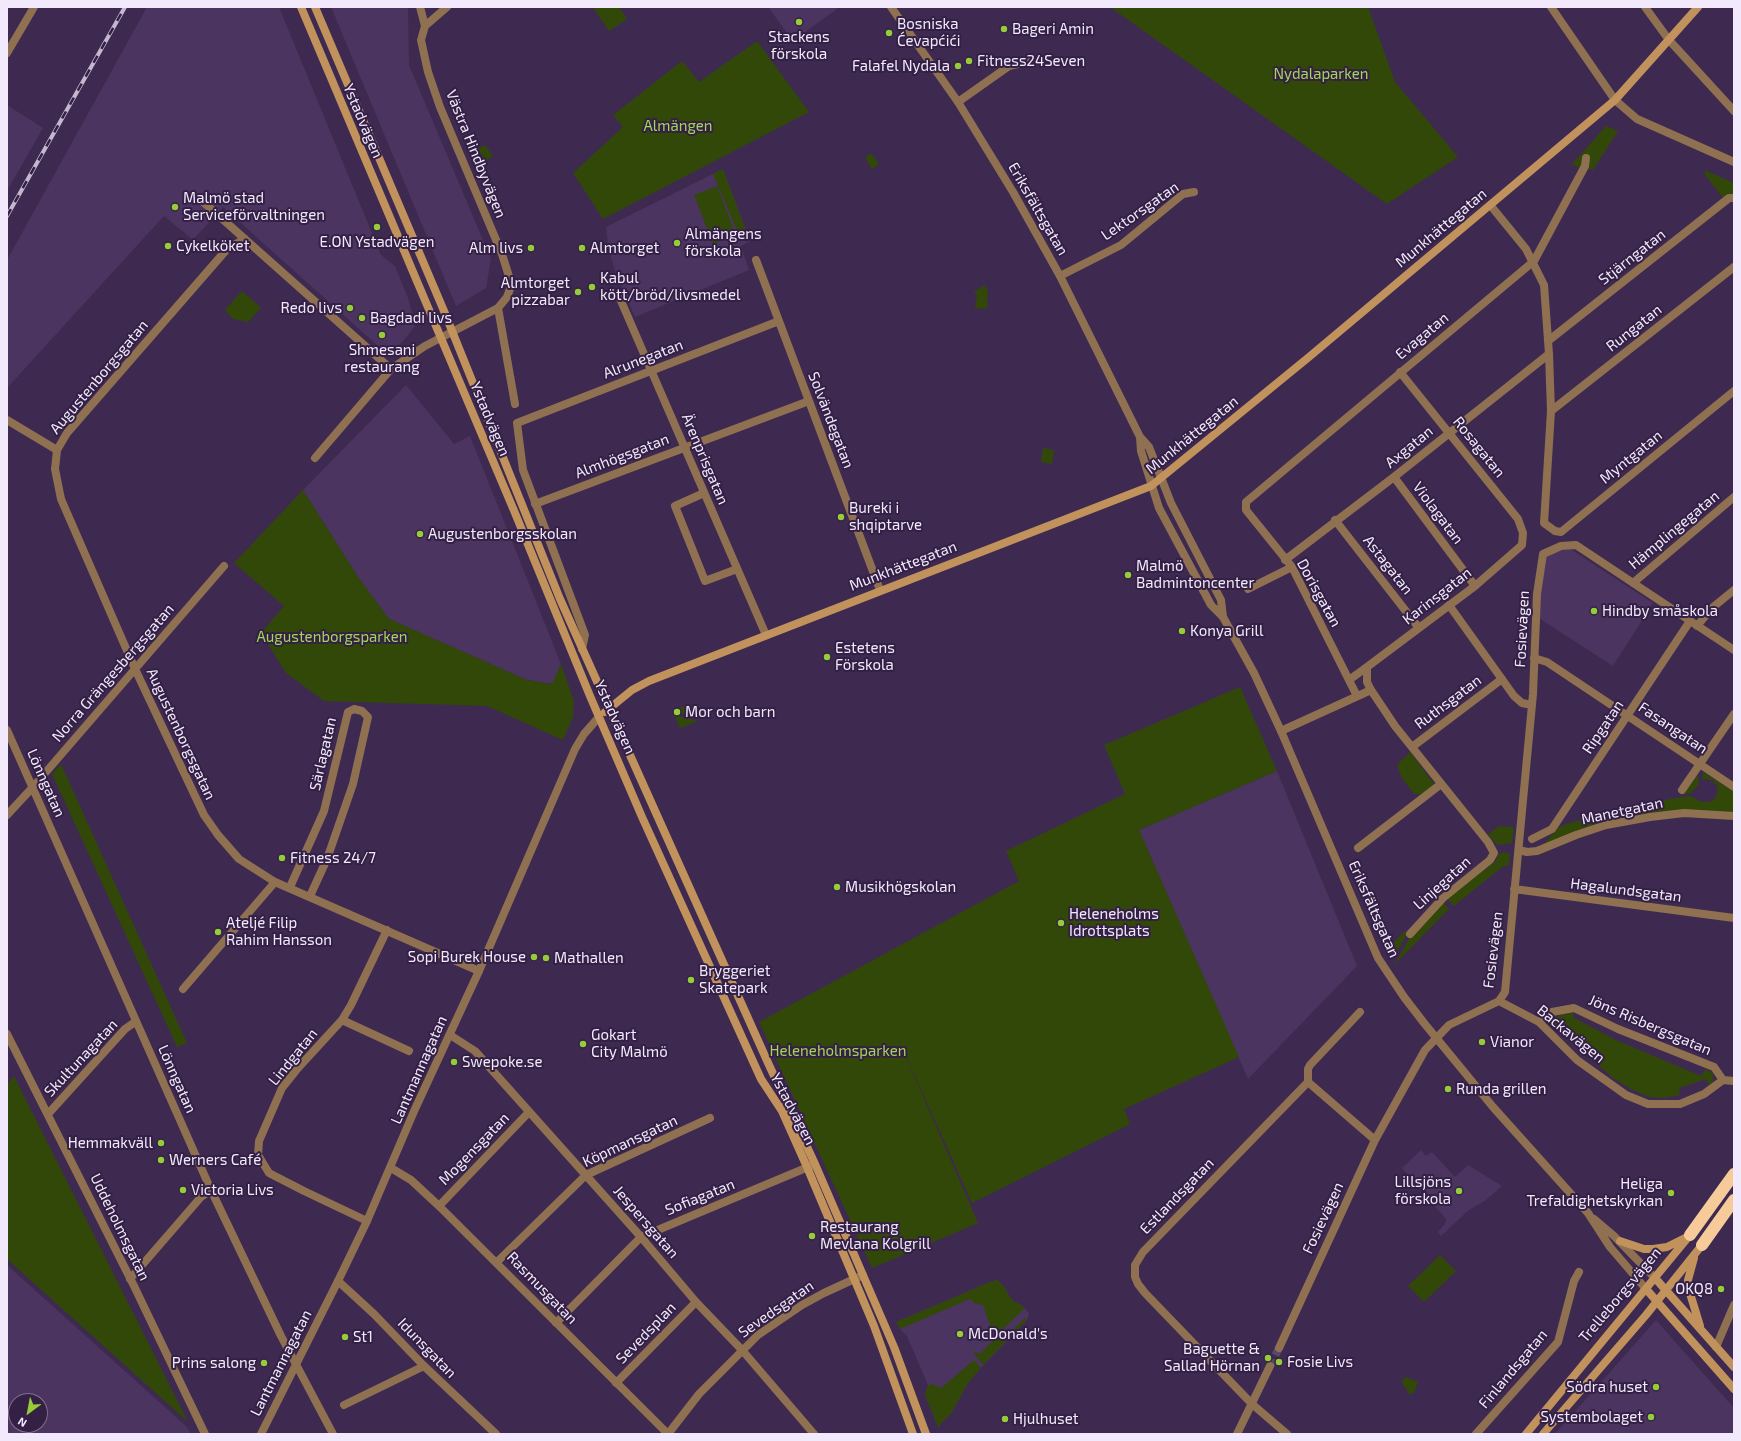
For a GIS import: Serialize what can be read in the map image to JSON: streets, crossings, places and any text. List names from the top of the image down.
{
  "streets": {
    "highway": ["Trelleborgsvägen"],
    "main road": ["Ystadvägen", "Munkhättegatan"],
    "street": [
      "Västra Hindbyvägen",
      "Eriksfältsgatan",
      "Lektorsgatan",
      "Stjärngatan",
      "Rungatan",
      "Evagatan",
      "Alrunegatan",
      "Augustenborgsgatan",
      "Solvändegatan",
      "Axgatan",
      "Rosagatan",
      "Almhögsgatan",
      "Myntgatan",
      "Ärenprisgatan",
      "Violagatan",
      "Hämplingegatan",
      "Astagatan",
      "Dorisgatan",
      "Karinsgatan",
      "Fosievägen",
      "Norra Grängesbergsgatan",
      "Ruthsgatan",
      "Ripgatan",
      "Fasangatan",
      "Särlagatan",
      "Lönngatan",
      "Manetgatan",
      "Linjegatan",
      "Hagalundsgatan",
      "Jöns Risbergsgatan",
      "Backavägen",
      "Lindgatan",
      "Skultunagatan",
      "Lantmannagatan",
      "Köpmansgatan",
      "Mogensgatan",
      "Estlandsgatan",
      "Sofiagatan",
      "Jespersgatan",
      "Uddeholmsgatan",
      "Rasmusgatan",
      "Sevedsgatan",
      "Sevedsplan",
      "Idunsgatan",
      "Finlandsgatan"
    ]
  },
  "crossings": [
    ["Ystadvägen", "Munkhättegatan"],
    ["Ystadvägen", "Alrunegatan"],
    ["Ystadvägen", "Almhögsgatan"],
    ["Ystadvägen", "Lantmannagatan"],
    ["Ystadvägen", "Sofiagatan"],
    ["Ystadvägen", "Sevedsgatan"],
    ["Eriksfältsgatan", "Lektorsgatan"],
    ["Eriksfältsgatan", "Munkhättegatan"],
    ["Eriksfältsgatan", "Fosievägen"],
    ["Eriksfältsgatan", "Trelleborgsvägen"],
    ["Munkhättegatan", "Solvändegatan"],
    ["Munkhättegatan", "Ärenprisgatan"],
    ["Munkhättegatan", "Lantmannagatan"],
    ["Rungatan", "Myntgatan"],
    ["Evagatan", "Rosagatan"],
    ["Evagatan", "Dorisgatan"],
    ["Alrunegatan", "Solvändegatan"],
    ["Alrunegatan", "Ärenprisgatan"],
    ["Augustenborgsgatan", "Norra Grängesbergsgatan"],
    ["Augustenborgsgatan", "Särlagatan"],
    ["Augustenborgsgatan", "Lindgatan"],
    ["Augustenborgsgatan", "Lantmannagatan"],
    ["Solvändegatan", "Almhögsgatan"],
    ["Axgatan", "Rosagatan"],
    ["Axgatan", "Violagatan"],
    ["Axgatan", "Astagatan"],
    ["Axgatan", "Dorisgatan"],
    ["Rosagatan", "Karinsgatan"],
    ["Almhögsgatan", "Ärenprisgatan"],
    ["Violagatan", "Karinsgatan"],
    ["Hämplingegatan", "Fosievägen"],
    ["Astagatan", "Karinsgatan"],
    ["Dorisgatan", "Karinsgatan"],
    ["Fosievägen", "Fasangatan"],
    ["Fosievägen", "Manetgatan"],
    ["Fosievägen", "Hagalundsgatan"],
    ["Fosievägen", "Backavägen"],
    ["Norra Grängesbergsgatan", "Lönngatan"],
    ["Ripgatan", "Fasangatan"],
    ["Lönngatan", "Skultunagatan"],
    ["Lönngatan", "Lantmannagatan"],
    ["Jöns Risbergsgatan", "Backavägen"],
    ["Lindgatan", "Lantmannagatan"],
    ["Skultunagatan", "Uddeholmsgatan"],
    ["Lantmannagatan", "Jespersgatan"],
    ["Lantmannagatan", "Rasmusgatan"],
    ["Lantmannagatan", "Idunsgatan"],
    ["Köpmansgatan", "Jespersgatan"],
    ["Köpmansgatan", "Rasmusgatan"],
    ["Mogensgatan", "Jespersgatan"],
    ["Mogensgatan", "Rasmusgatan"],
    ["Sofiagatan", "Jespersgatan"],
    ["Sofiagatan", "Rasmusgatan"],
    ["Jespersgatan", "Sevedsgatan"],
    ["Jespersgatan", "Sevedsplan"],
    ["Rasmusgatan", "Sevedsgatan"],
    ["Rasmusgatan", "Sevedsplan"]
  ],
  "parks": [
    "Nydalaparken",
    "Almängen",
    "Augustenborgsparken",
    "Heleneholmsparken"
  ],
  "places": [
    "Stackens förskola",
    "Bageri Amin",
    "Bosniska Ćevapćići",
    "Fitness24Seven",
    "Falafel Nydala",
    "Malmö stad Serviceförvaltningen",
    "E.ON Ystadvägen",
    "Almängens förskola",
    "Cykelköket",
    "Alm livs",
    "Almtorget",
    "Kabul kött/bröd/livsmedel",
    "Almtorget pizzabar",
    "Redo livs",
    "Bagdadi livs",
    "Shmesani restaurang",
    "Bureki i shqiptarve",
    "Augustenborgsskolan",
    "Malmö Badmintoncenter",
    "Hindby småskola",
    "Konya Grill",
    "Estetens Förskola",
    "Mor och barn",
    "Fitness 24/7",
    "Musikhögskolan",
    "Heleneholms Idrottsplats",
    "Ateljé Filip Rahim Hansson",
    "Sopi Burek House",
    "Mathallen",
    "Bryggeriet Skatepark",
    "Vianor",
    "Gokart City Malmö",
    "Swepoke.se",
    "Runda grillen",
    "Hemmakväll",
    "Werners Café",
    "Victoria Livs",
    "Lillsjöns förskola",
    "Heliga Trefaldighetskyrkan",
    "Restaurang Mevlana Kolgrill",
    "OKQ8",
    "McDonald's",
    "St1",
    "Baguette & Sallad Hörnan",
    "Fosie Livs",
    "Prins salong",
    "Södra huset",
    "Systembolaget",
    "Hjulhuset"
  ],
  "north": "bottom left"
}
